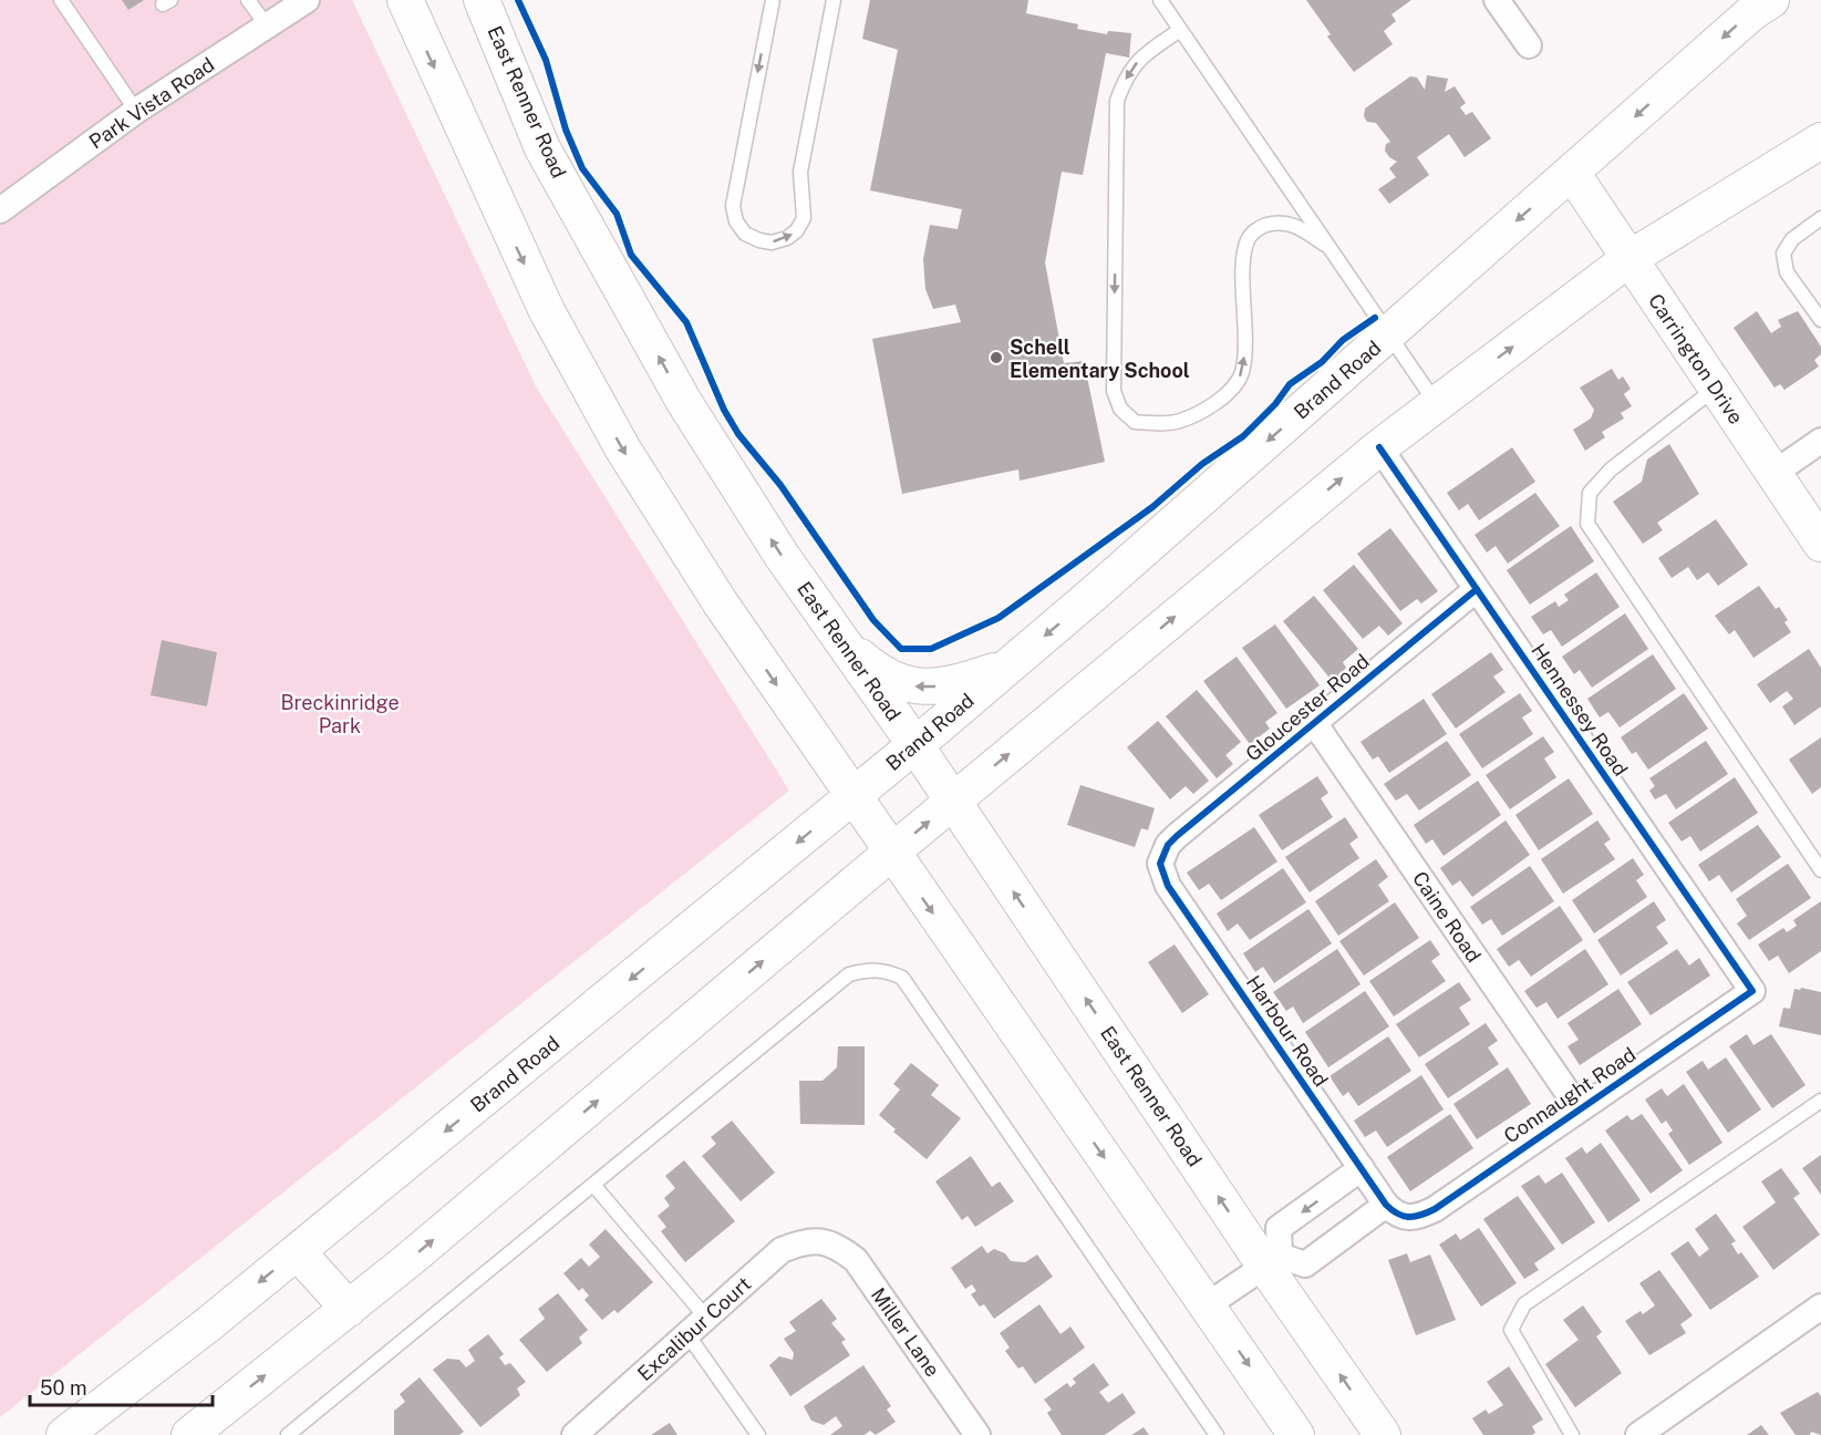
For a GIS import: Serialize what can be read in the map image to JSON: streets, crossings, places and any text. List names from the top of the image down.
{
  "streets": {
    "main road": ["East Renner Road", "Carrington Drive", "Brand Road"],
    "street": [
      "Park Vista Road",
      "Gloucester Road",
      "Hennessey Road",
      "Caine Road",
      "Harbour Road",
      "Connaught Road",
      "Excalibur Court",
      "Miller Lane"
    ]
  },
  "crossings": [
    ["East Renner Road", "Brand Road"],
    ["Carrington Drive", "Brand Road"],
    ["Gloucester Road", "Hennessey Road"],
    ["Gloucester Road", "Caine Road"],
    ["Gloucester Road", "Harbour Road"],
    ["Hennessey Road", "Connaught Road"],
    ["Caine Road", "Connaught Road"],
    ["Harbour Road", "Connaught Road"],
    ["Excalibur Court", "Miller Lane"]
  ],
  "parks": ["Breckinridge Park"],
  "places": ["Schell Elementary School"],
  "scale_bar": "50 m"
}
